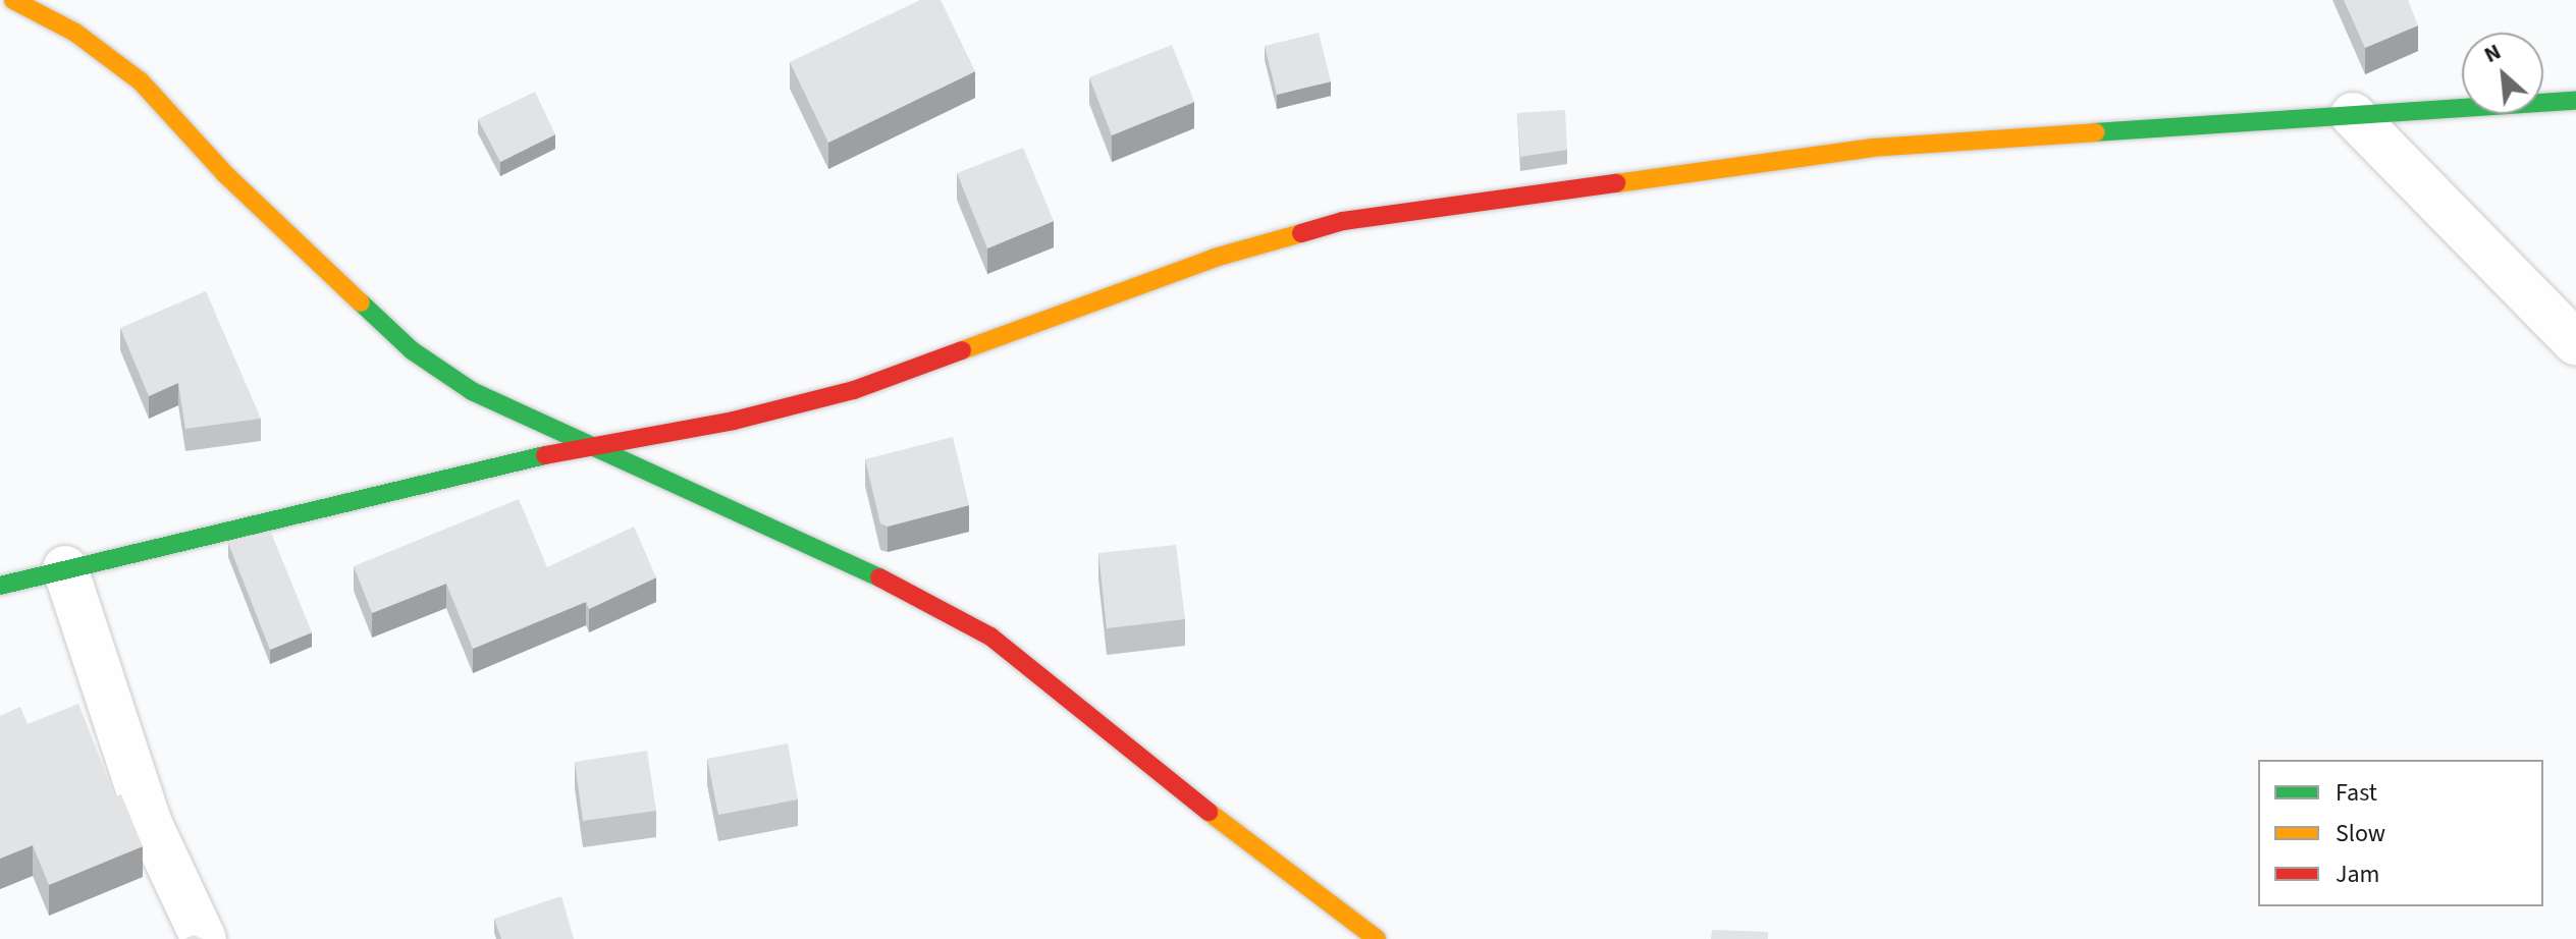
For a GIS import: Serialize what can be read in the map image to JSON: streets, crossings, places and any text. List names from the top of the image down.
{
  "legend": ["Fast", "Slow", "Jam"],
  "north": "top left"
}
